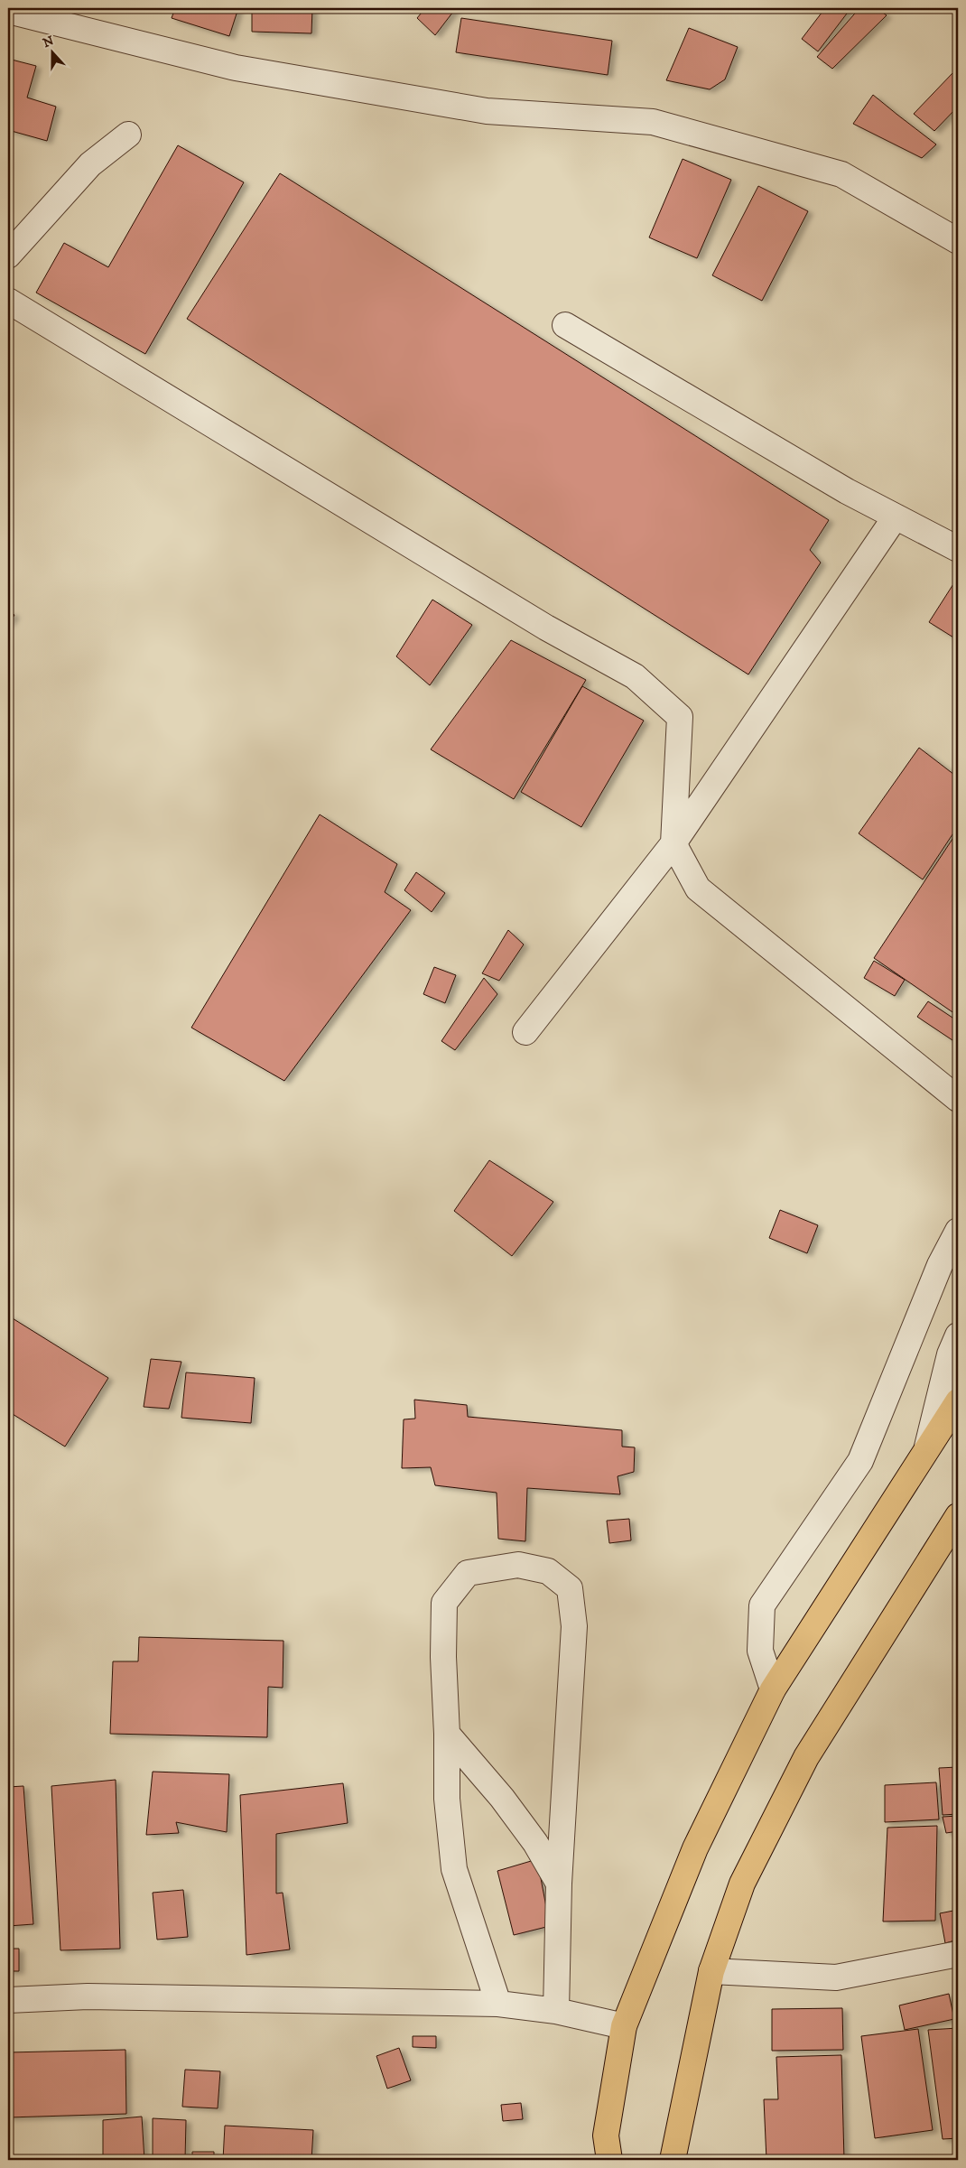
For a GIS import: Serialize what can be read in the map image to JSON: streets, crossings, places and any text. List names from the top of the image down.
{
  "north": "top"
}
